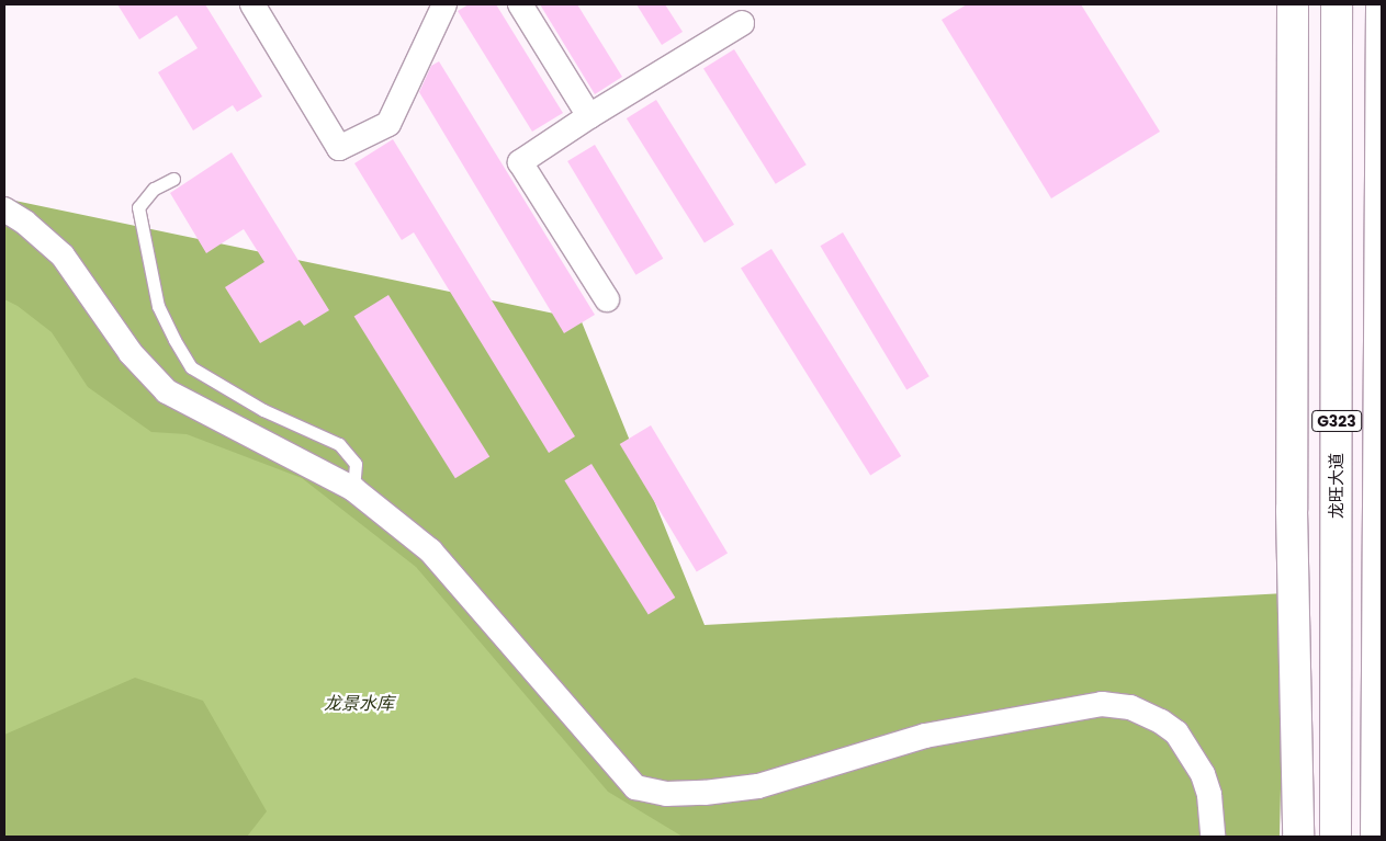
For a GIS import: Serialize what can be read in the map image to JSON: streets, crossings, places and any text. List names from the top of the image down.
{
  "streets": {
    "main road": ["G323", "龙旺大道"]
  },
  "water": ["龙景水库"]
}
